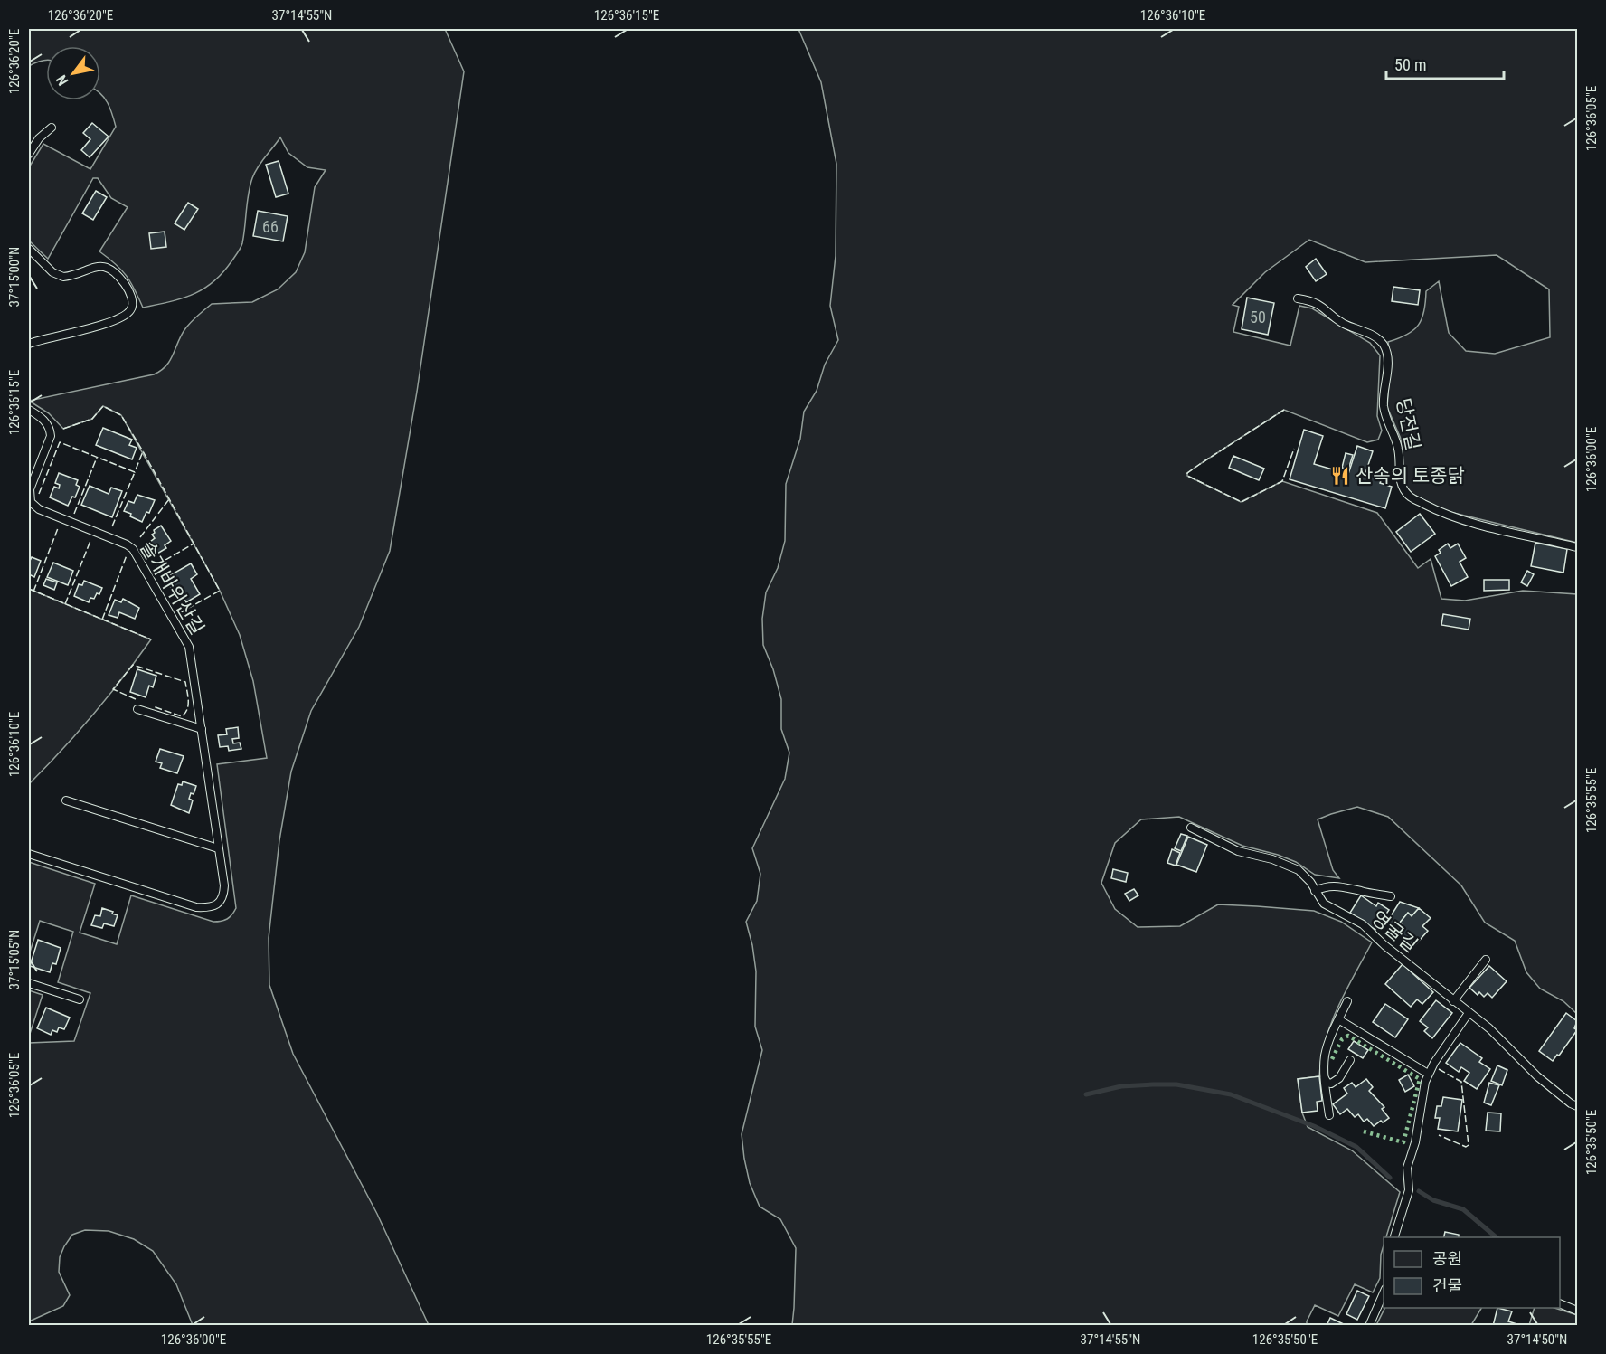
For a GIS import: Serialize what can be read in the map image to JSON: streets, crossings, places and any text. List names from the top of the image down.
{
  "streets": {
    "lane": ["당전길", "솔개바위산길", "영굴길"]
  },
  "places": {
    "restaurant": ["산속의 토종닭"]
  },
  "house_numbers": ["66", "50"],
  "legend": ["공원", "건물"],
  "scale_bar": "50 m",
  "north": "bottom left",
  "coordinates": [
    "126°36'20\"E",
    "37°14'55\"N",
    "126°36'15\"E",
    "126°36'10\"E",
    "126°36'05\"E",
    "37°15'00\"N",
    "126°36'00\"E",
    "126°35'55\"E",
    "37°15'05\"N",
    "126°35'50\"E",
    "37°14'50\"N"
  ]
}
